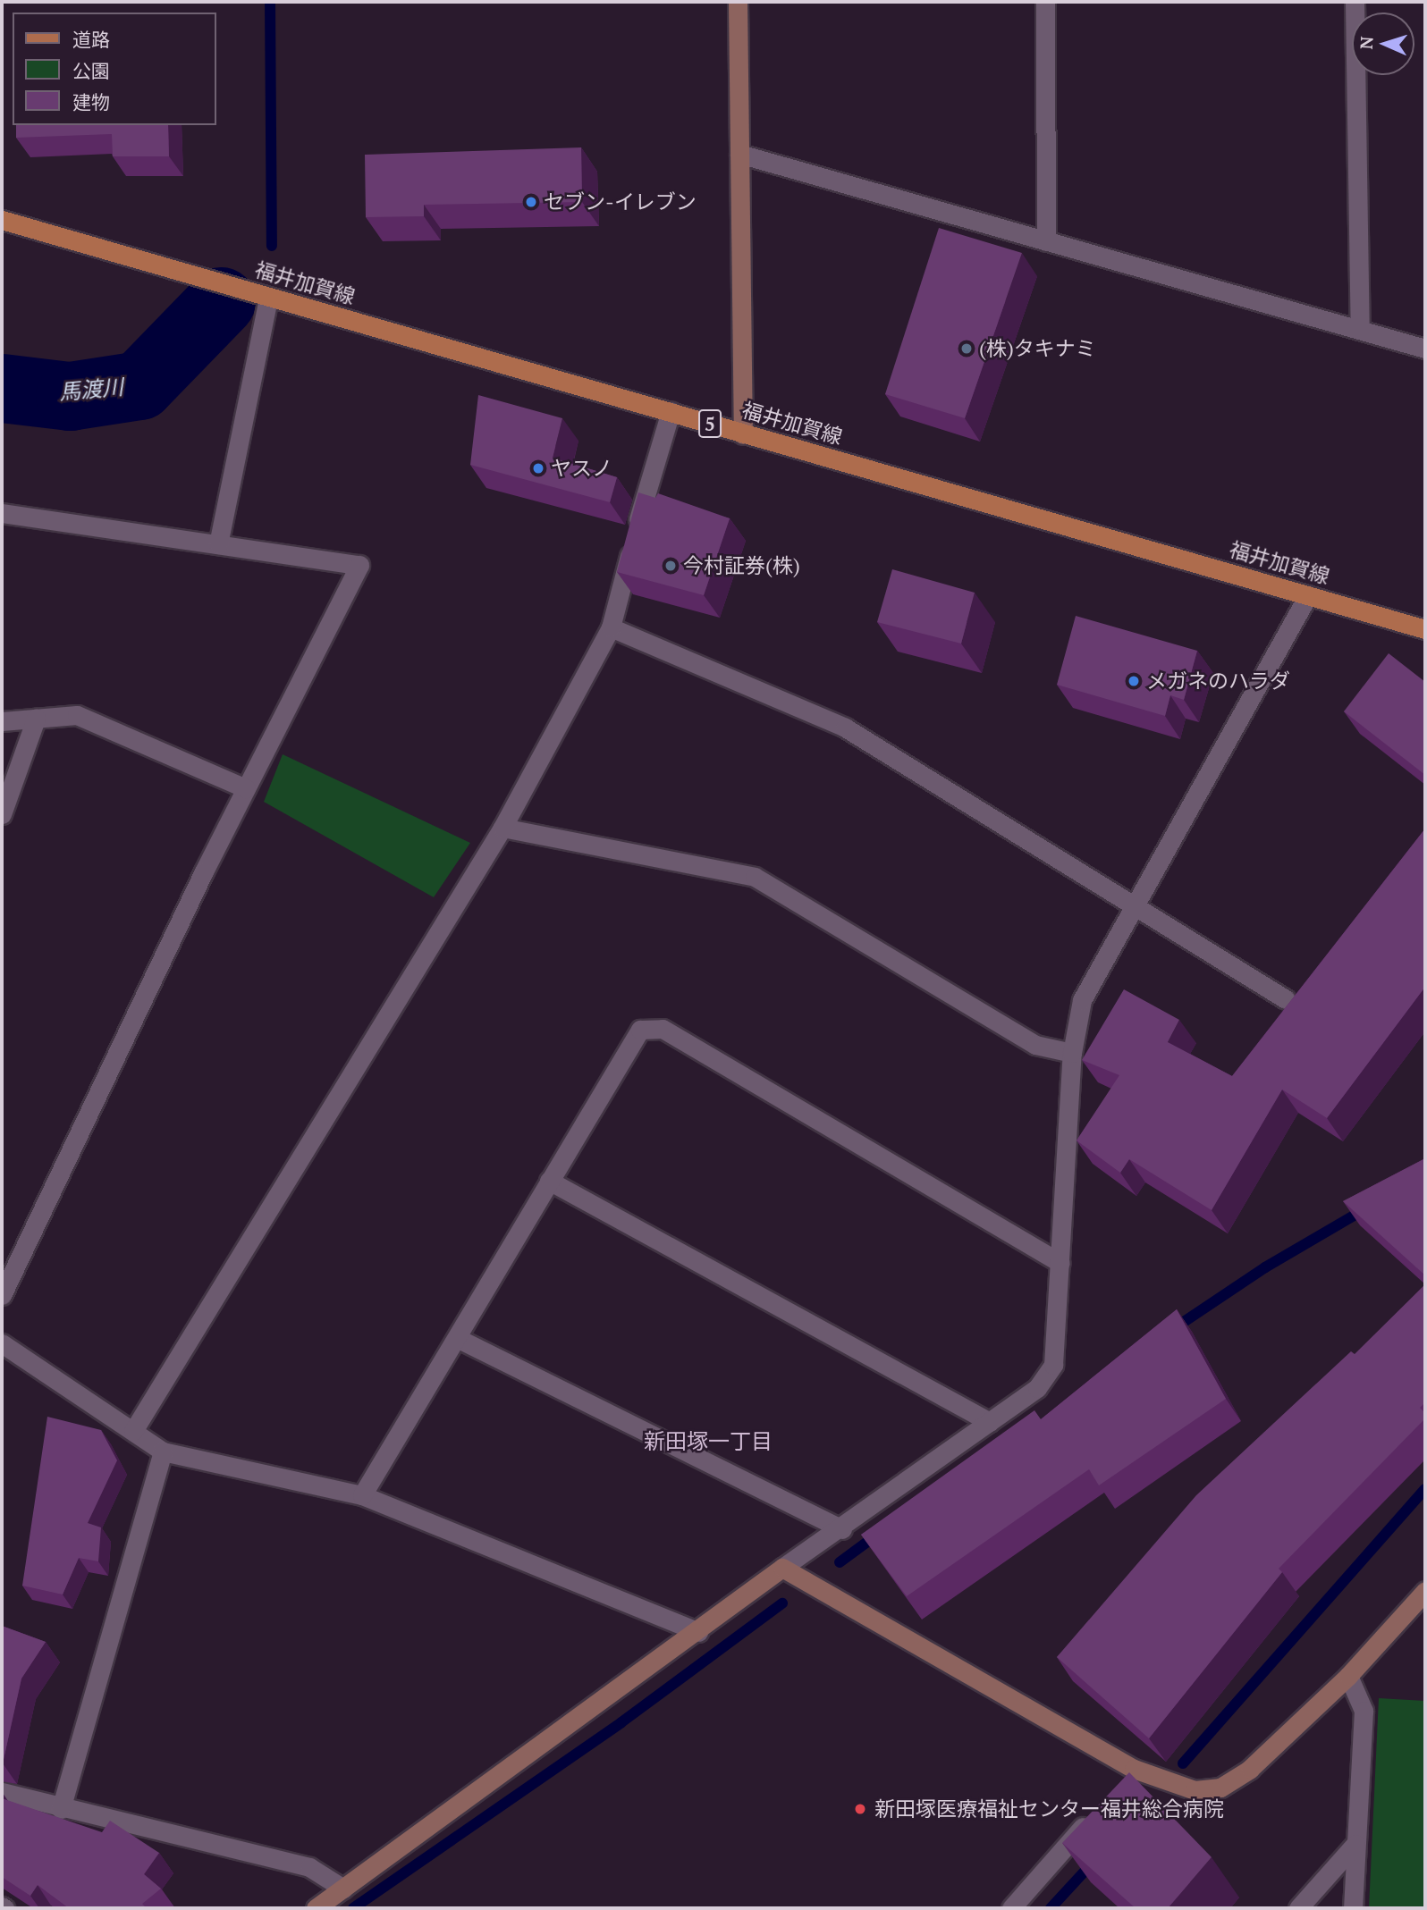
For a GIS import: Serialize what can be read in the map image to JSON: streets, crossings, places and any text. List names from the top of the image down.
{
  "streets": {
    "main road": ["福井加賀線", "5"]
  },
  "districts": ["新田塚一丁目"],
  "water": ["馬渡川"],
  "places": [
    "セブン-イレブン",
    "(株)タキナミ",
    "ヤスノ",
    "今村証券(株)",
    "メガネのハラダ",
    "新田塚医療福祉センター福井総合病院"
  ],
  "legend": ["道路", "公園", "建物"],
  "north": "left"
}
